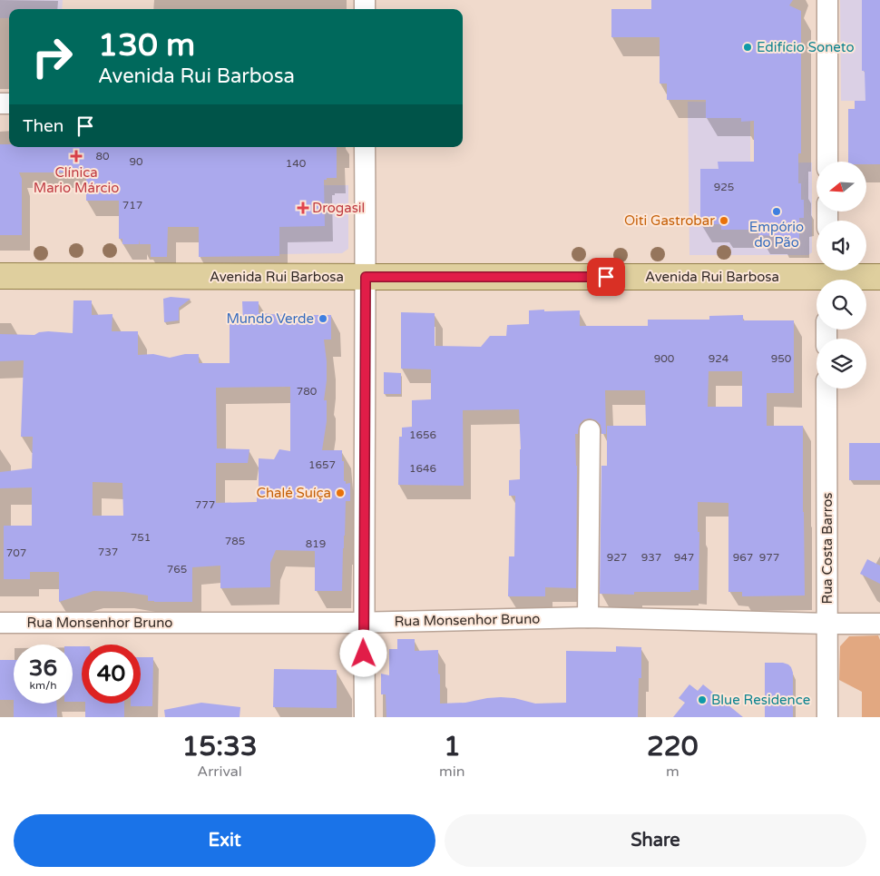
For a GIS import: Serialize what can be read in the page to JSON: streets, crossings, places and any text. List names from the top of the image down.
{
  "streets": {
    "main road": ["Avenida Rui Barbosa"],
    "street": ["Rua Costa Barros", "Rua Monsenhor Bruno"]
  },
  "crossings": [
    ["Rua Costa Barros", "Rua Monsenhor Bruno"]
  ],
  "places": {
    "other": [
      "Edifício Soneto",
      "Empório do Pão",
      "Oiti Gastrobar",
      "Mundo Verde",
      "Chalé Suíça",
      "Blue Residence"
    ],
    "health": ["Clínica Mario Márcio", "Drogasil"]
  },
  "house_numbers": [
    "80",
    "90",
    "140",
    "925",
    "717",
    "900",
    "924",
    "950",
    "780",
    "1656",
    "1657",
    "1646",
    "777",
    "751",
    "785",
    "819",
    "737",
    "707",
    "927",
    "937",
    "947",
    "967",
    "977",
    "765"
  ],
  "north": "left",
  "page": {
    "turn": ["130 m", "Avenida Rui Barbosa"],
    "then": "Then",
    "speed": "36 km/h",
    "limit": "40",
    "eta": [
      "15:33",
      "Arrival",
      "1",
      "min",
      "220",
      "m"
    ],
    "buttons": ["Exit", "Share"]
  }
}
